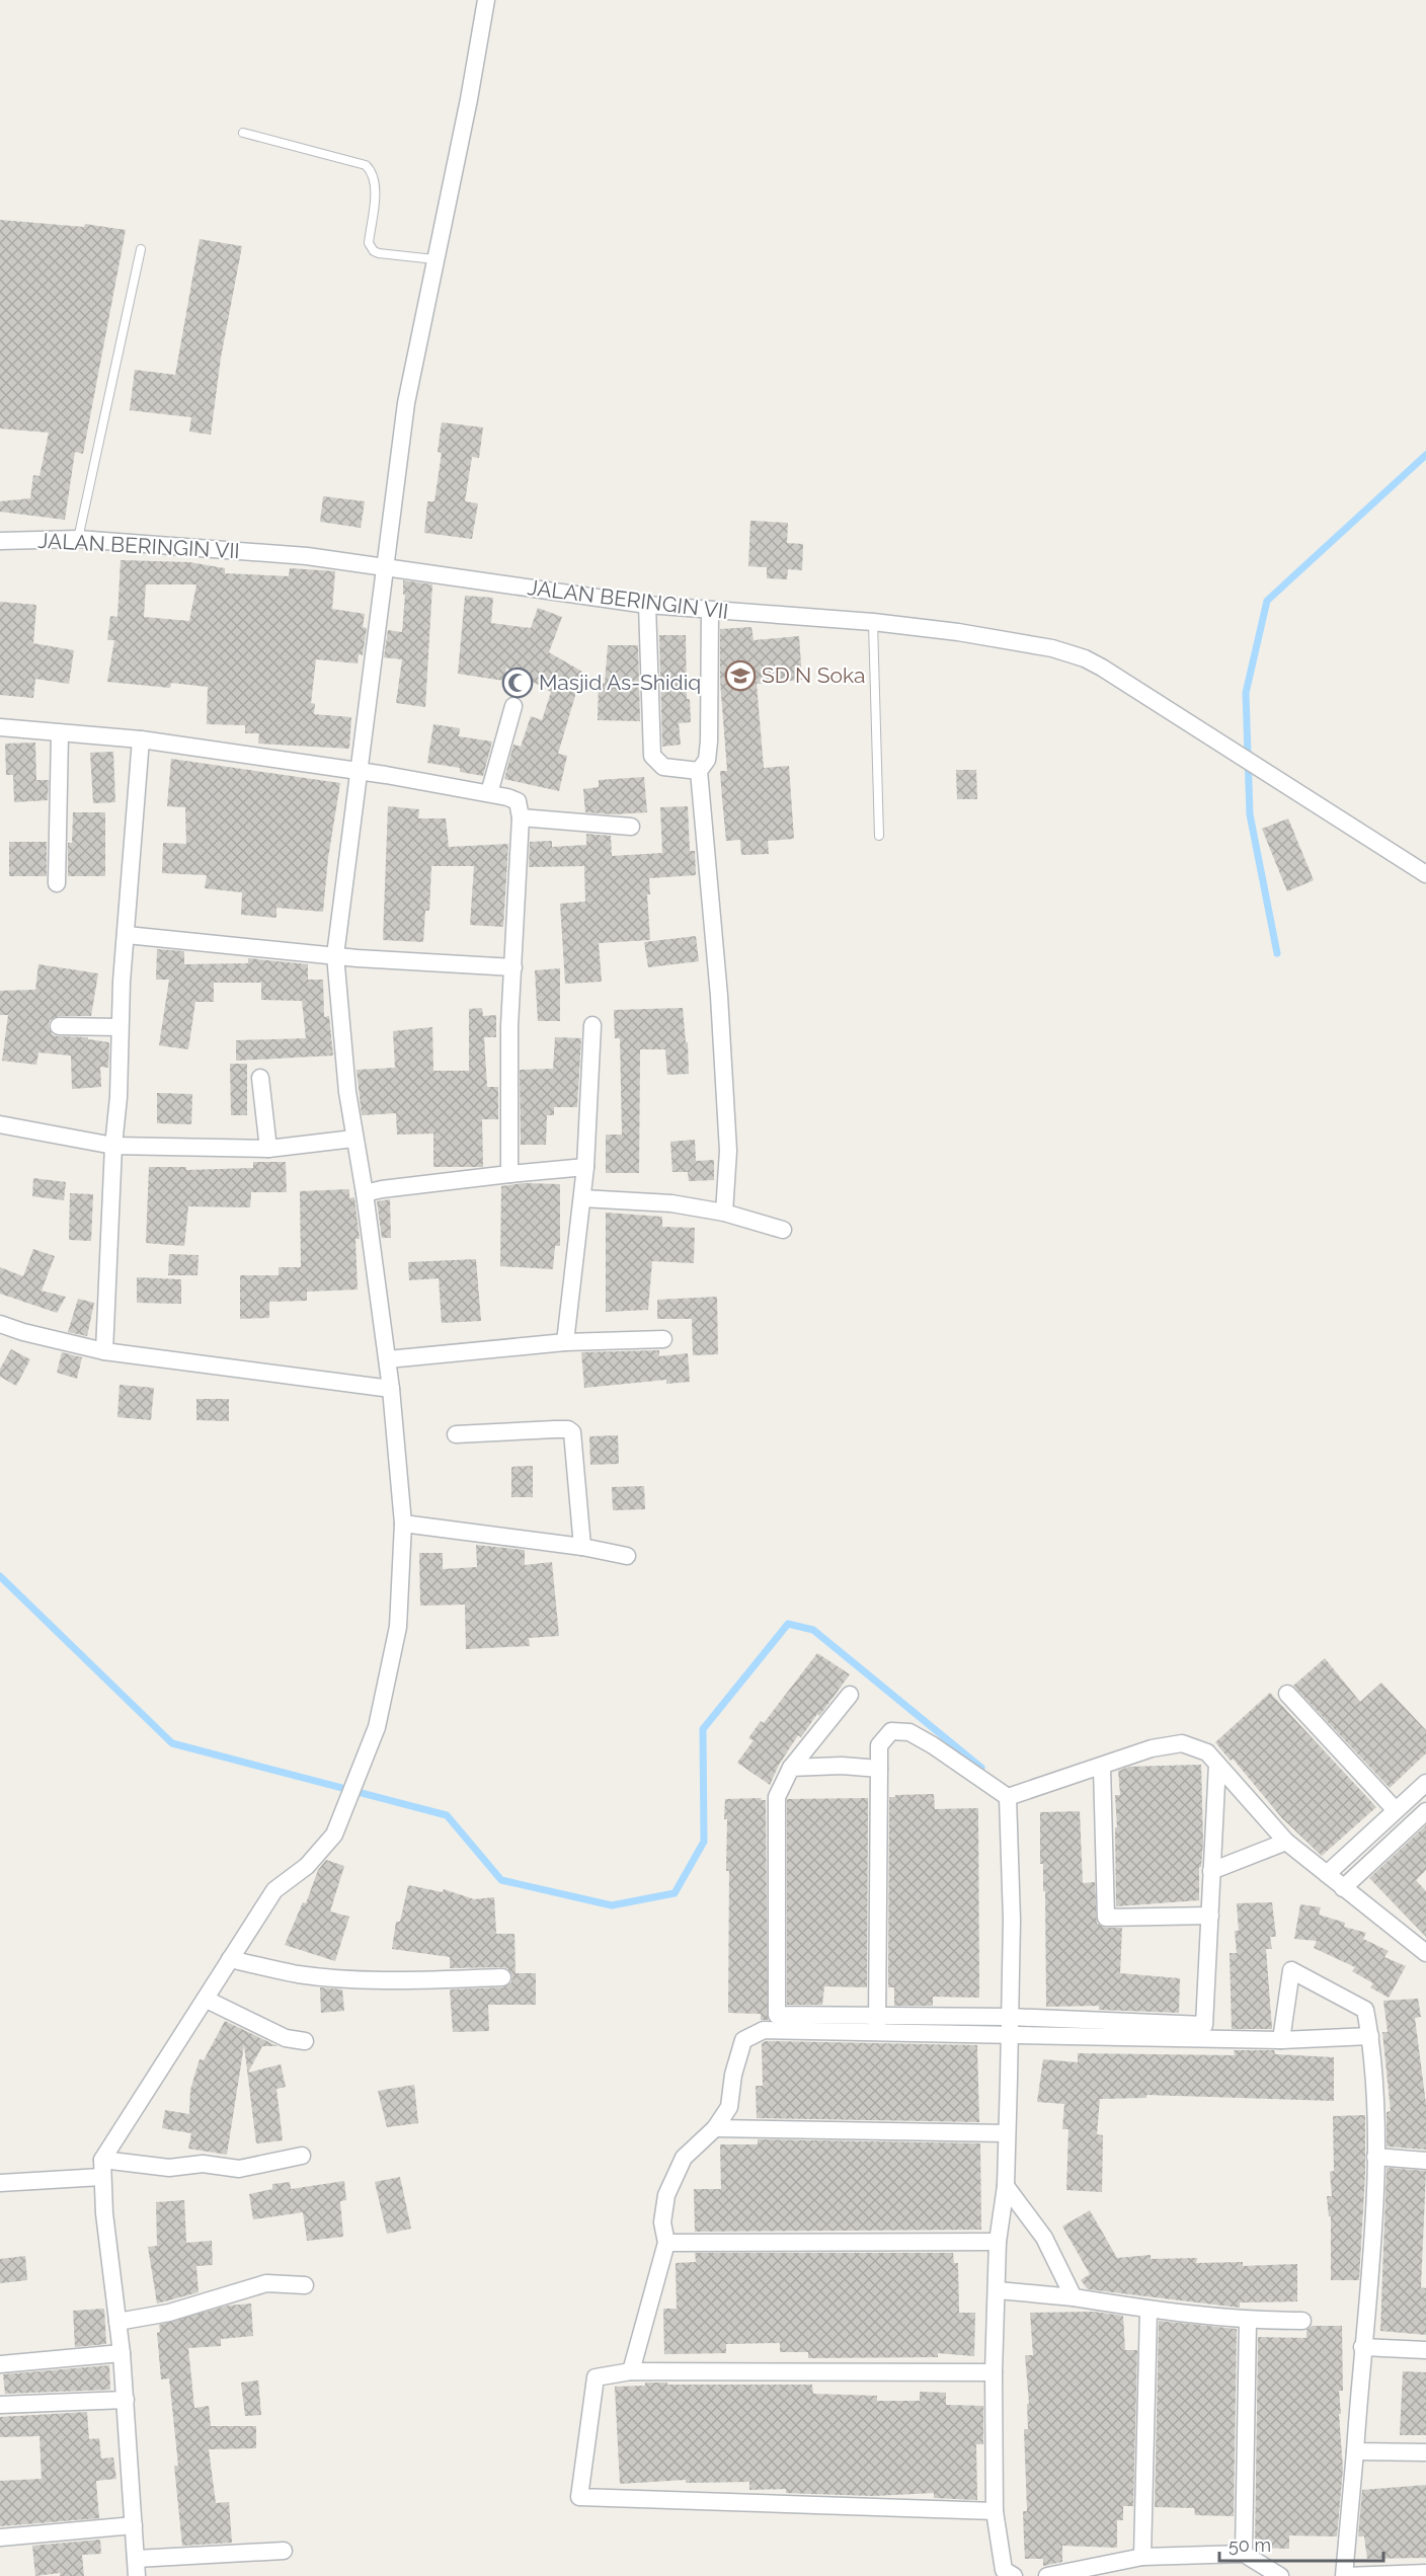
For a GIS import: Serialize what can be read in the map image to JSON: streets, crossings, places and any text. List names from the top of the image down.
{
  "streets": {
    "street": ["JALAN BERINGIN VII"]
  },
  "places": {
    "school or university": ["SD N Soka"],
    "mosque": ["Masjid As-Shidiq"]
  },
  "scale_bar": "50 m"
}
